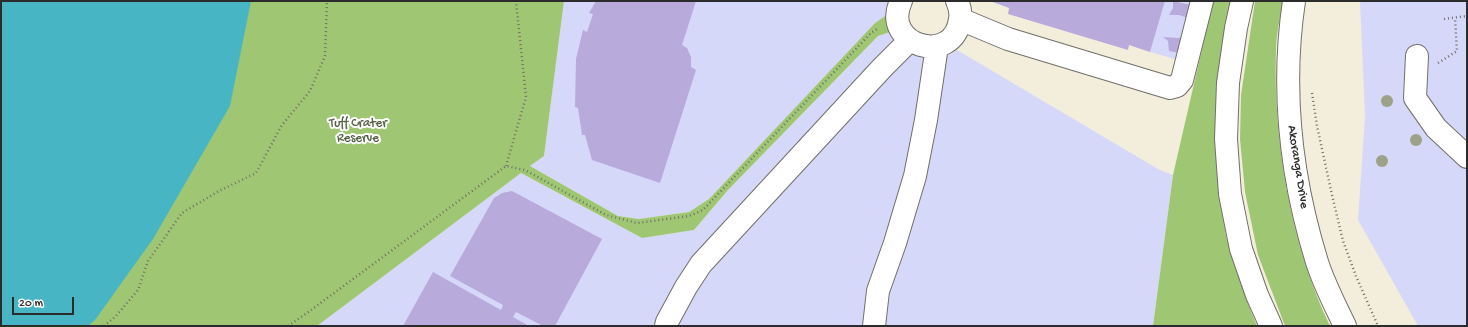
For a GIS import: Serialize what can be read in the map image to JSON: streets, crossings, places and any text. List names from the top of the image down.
{
  "streets": {
    "main road": ["Akoranga Drive"]
  },
  "parks": ["Tuff Crater Reserve"],
  "scale_bar": "20 m"
}
